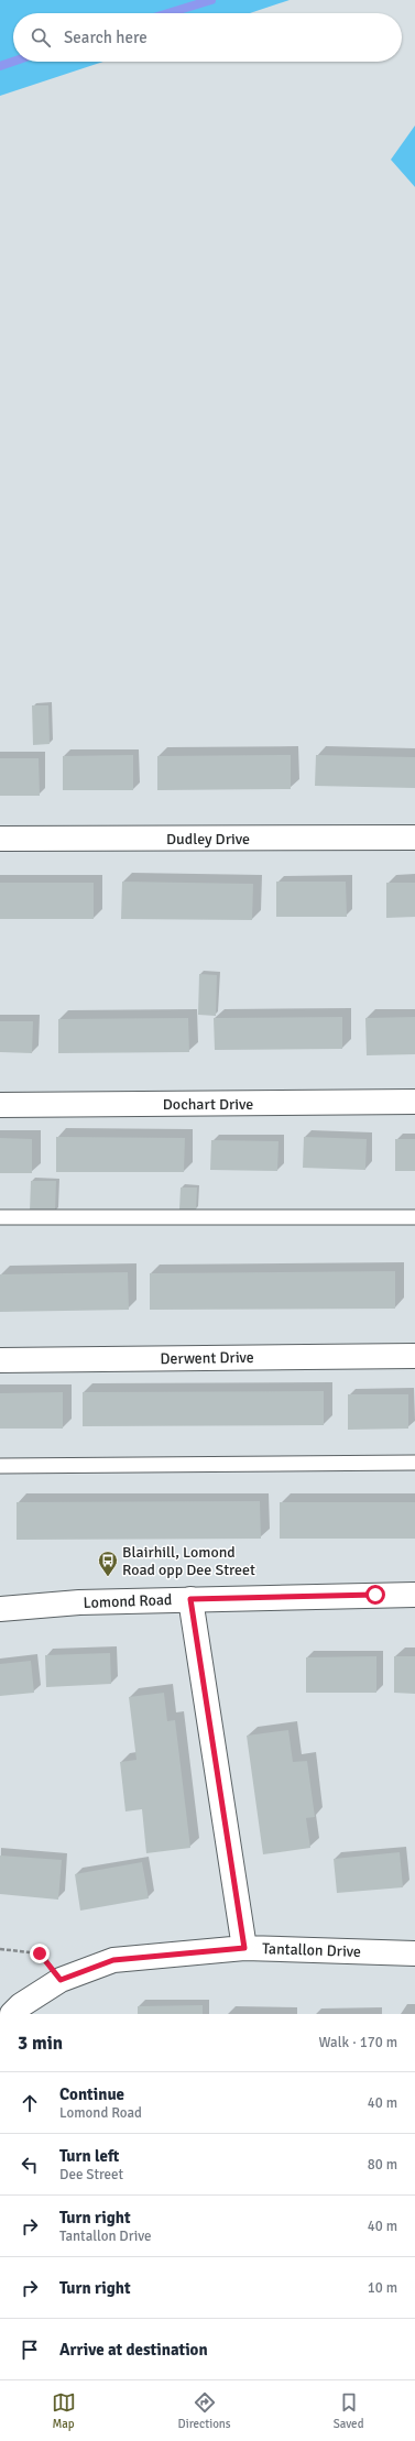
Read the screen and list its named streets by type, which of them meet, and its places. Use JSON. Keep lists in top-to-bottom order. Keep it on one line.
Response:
{"streets":{"street":["Dudley Drive","Dochart Drive","Derwent Drive","Lomond Road","Tantallon Drive"]},"places":{"bus stop":["Blairhill, Lomond Road opp Dee Street"]},"page":{"search":"Search here","heading":["3 min","Walk · 170 m"],"list":[["Continue","Lomond Road","40 m"],["Turn left","Dee Street","80 m"],["Turn right","Tantallon Drive","40 m"],["Turn right","10 m"],"Arrive at destination"],"nav":["Map","Directions","Saved"]}}
